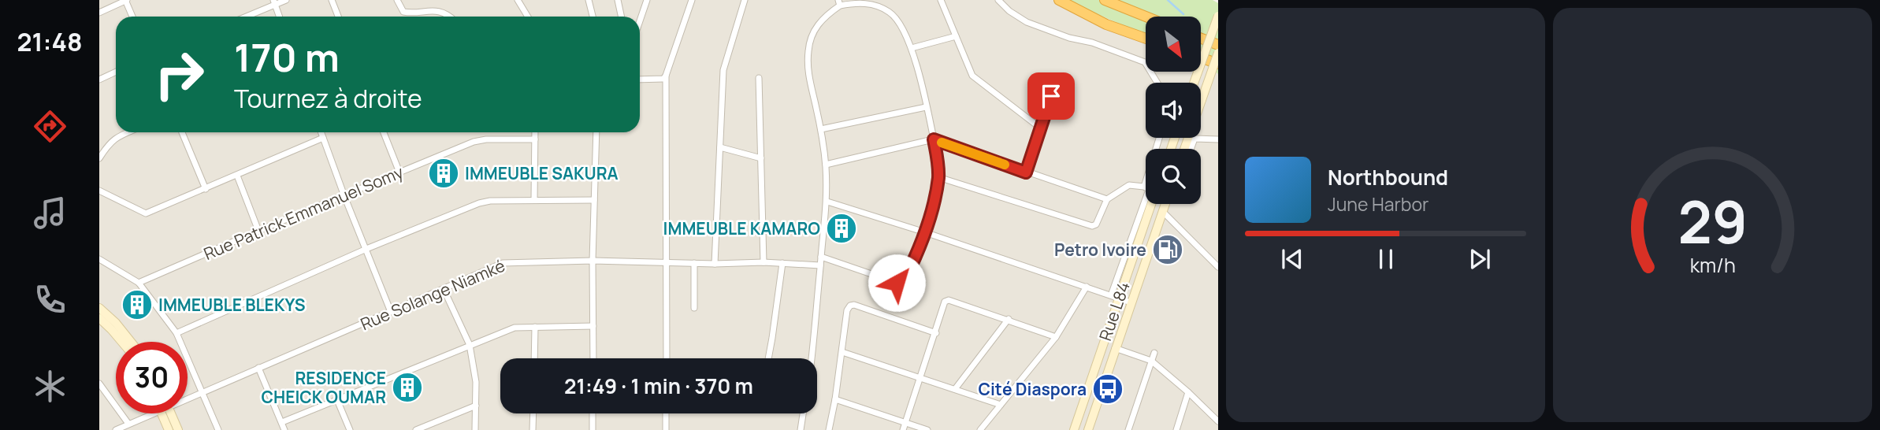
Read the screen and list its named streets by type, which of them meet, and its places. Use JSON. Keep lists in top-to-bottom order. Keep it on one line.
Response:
{"streets":{"main road":["Rue L84"],"street":["Rue Patrick Emmanuel Somy","Rue Solange Niamké"]},"places":{"building":["IMMEUBLE SAKURA","IMMEUBLE KAMARO","IMMEUBLE BLEKYS","RESIDENCE CHEICK OUMAR"],"fuel station":["Petro Ivoire"],"bus stop":["Cité Diaspora"]},"north":"bottom right","page":{"tabs":"21:48","turn":["170 m","Tournez à droite"],"song":["Northbound","June Harbor"],"limit":"30","trip":"21:49 · 1 min · 370 m","gauge":["29","km/h"]}}
